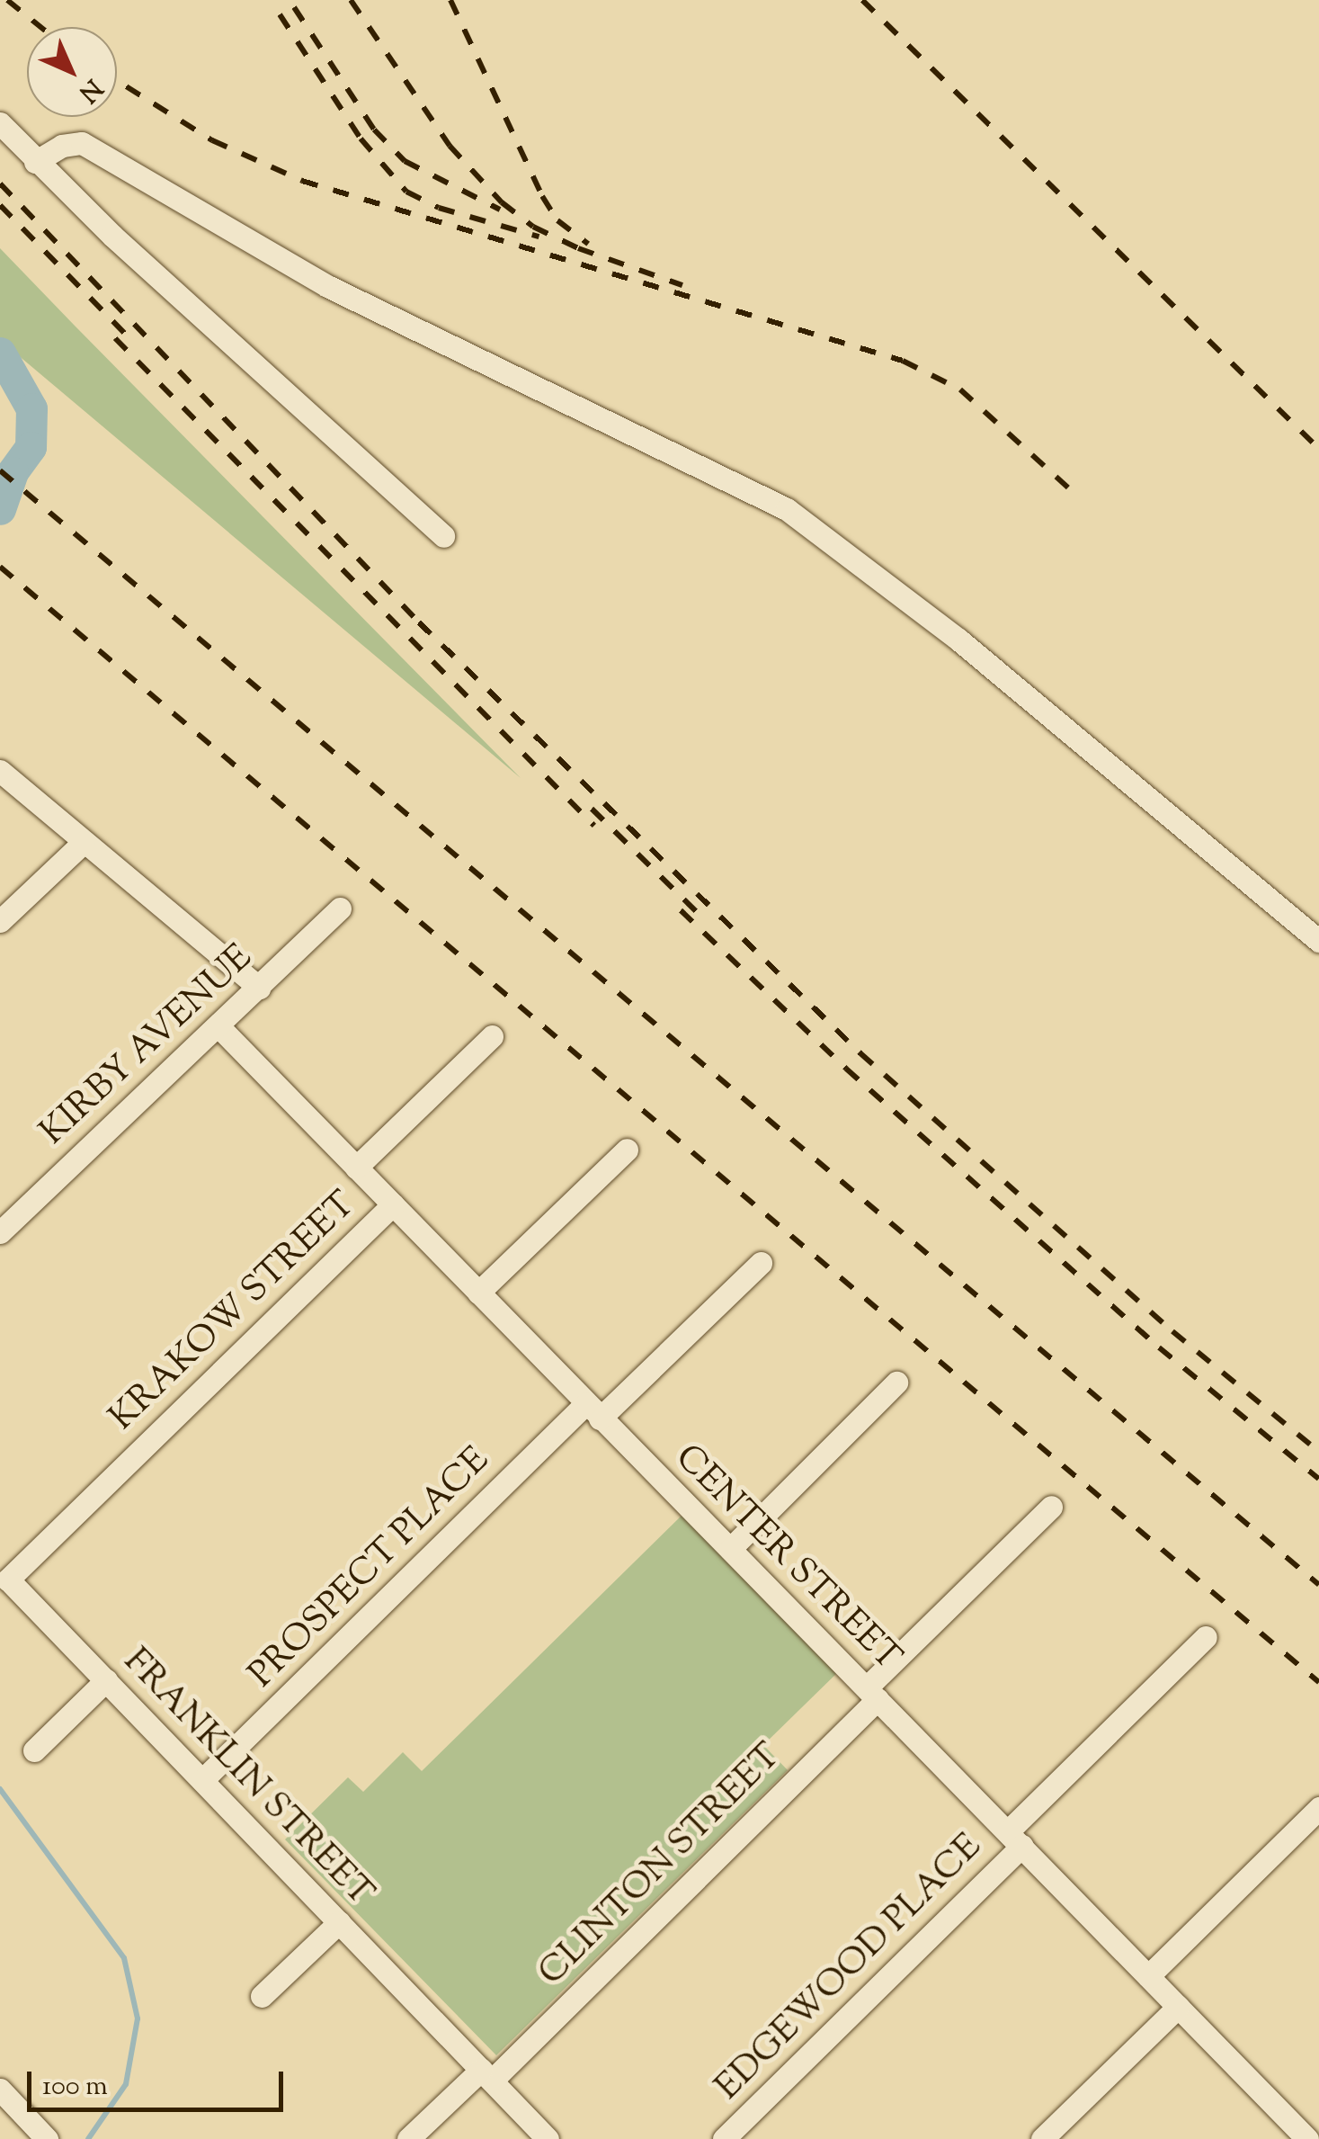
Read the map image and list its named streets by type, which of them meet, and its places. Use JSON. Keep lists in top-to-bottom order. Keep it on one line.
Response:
{"streets":{"street":["KIRBY AVENUE","KRAKOW STREET","CENTER STREET","PROSPECT PLACE","FRANKLIN STREET","CLINTON STREET","EDGEWOOD PLACE"]},"crossings":[["KIRBY AVENUE","CENTER STREET"],["KRAKOW STREET","CENTER STREET"],["KRAKOW STREET","FRANKLIN STREET"],["CENTER STREET","PROSPECT PLACE"],["CENTER STREET","CLINTON STREET"],["CENTER STREET","EDGEWOOD PLACE"],["PROSPECT PLACE","FRANKLIN STREET"],["FRANKLIN STREET","CLINTON STREET"]],"scale_bar":"100 m","north":"bottom right"}
